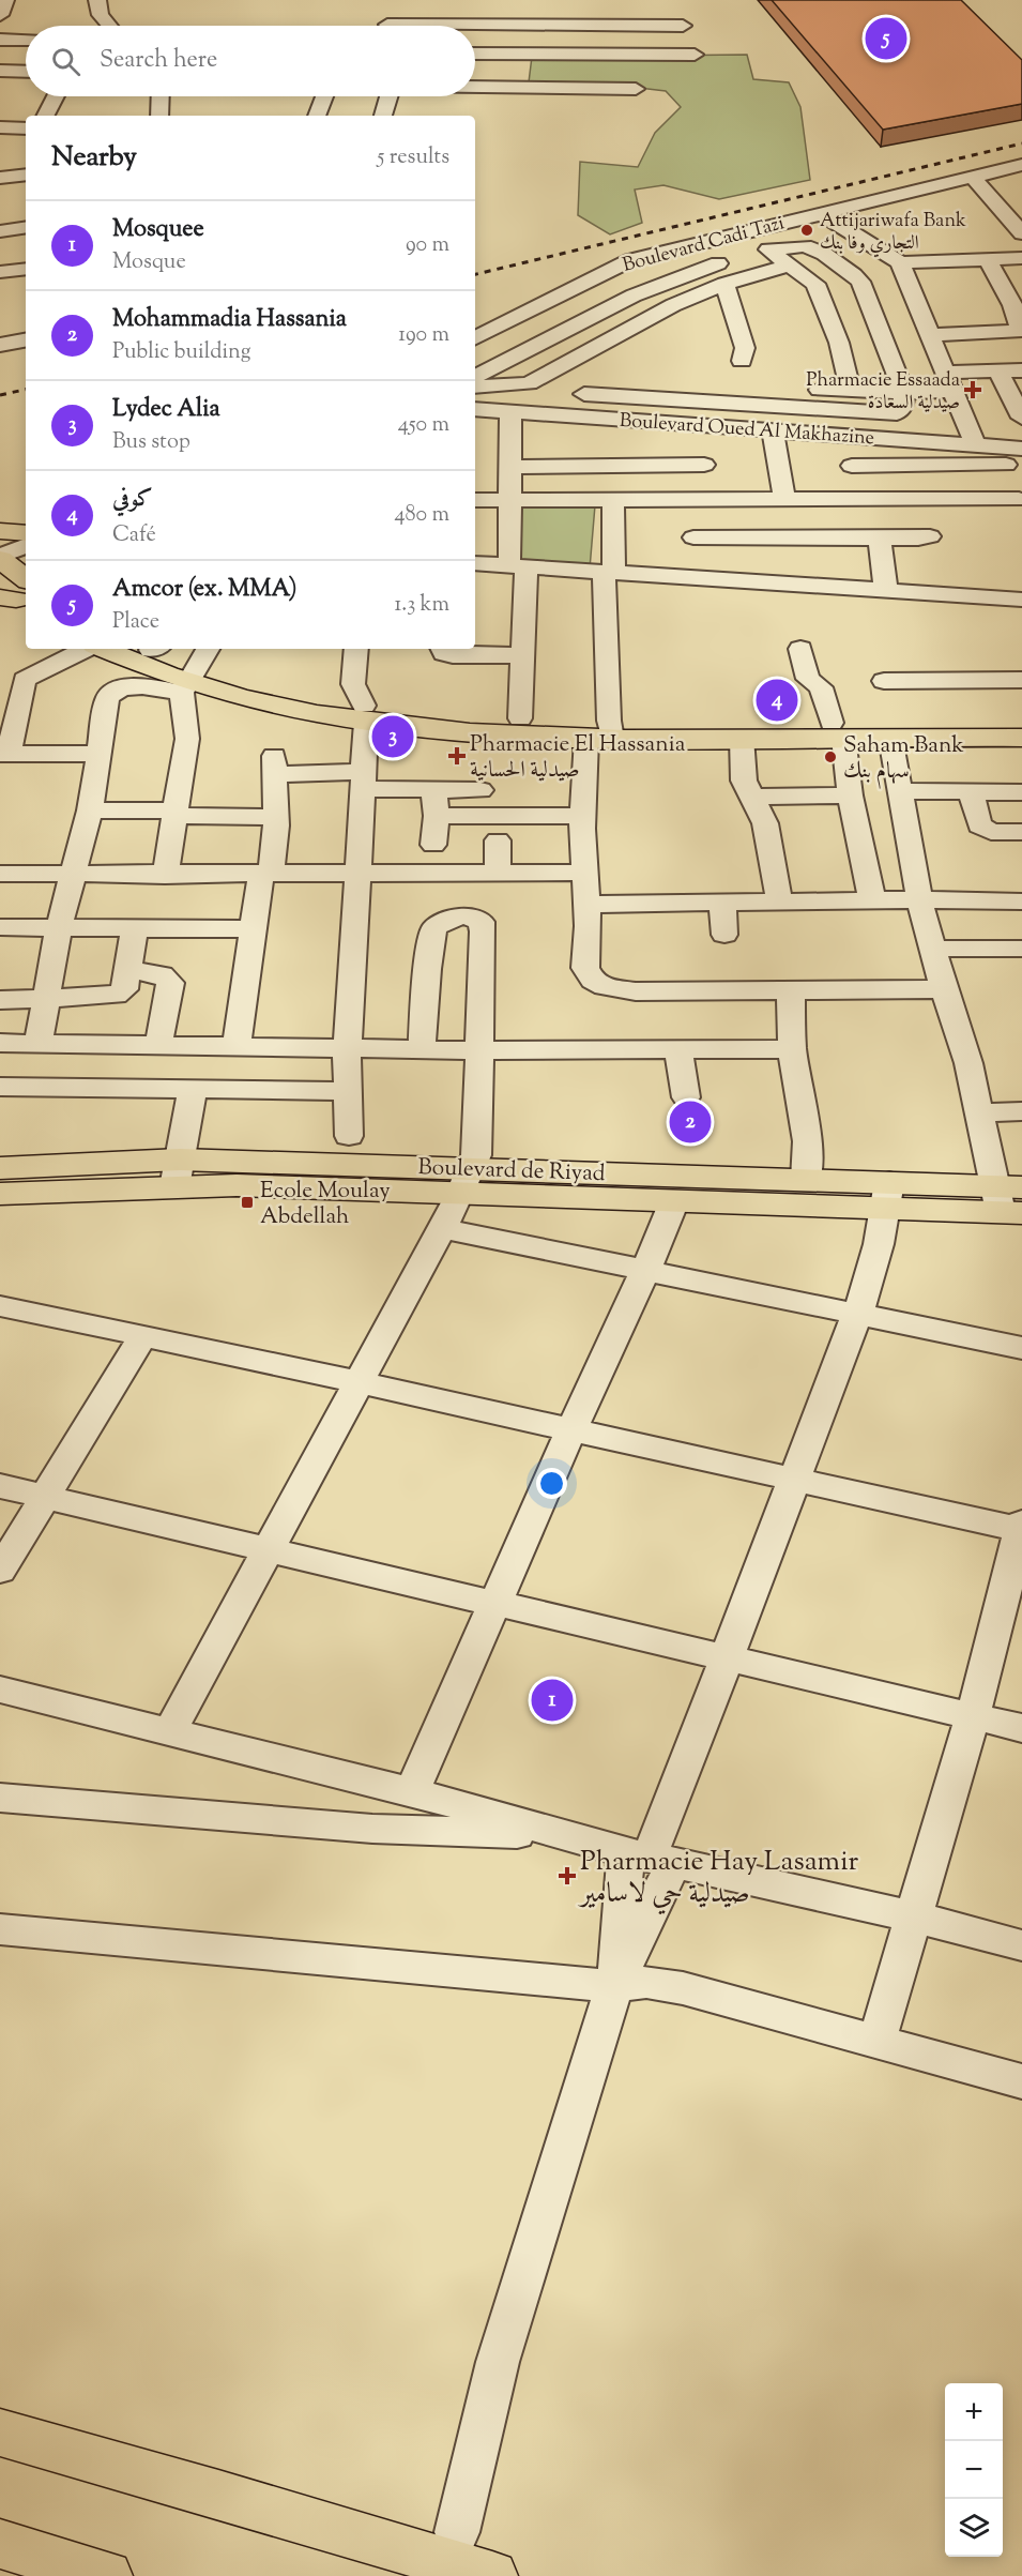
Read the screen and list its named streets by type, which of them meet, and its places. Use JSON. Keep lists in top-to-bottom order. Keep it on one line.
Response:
{"streets":{"main road":["Boulevard de Riyad"],"street":["Boulevard Cadi Tazi","Boulevard Oued Al Makhazine"]},"places":{"other":["Attijariwafa Bank التجاري وفا بنك","Saham Bank سهام بنك"],"health":["Pharmacie Essaada صيدلية السعادة","Pharmacie El Hassania صيدلية الحسانية","Pharmacie Hay Lasamir صيدلية حي لاسامير"],"transit":["Ecole Moulay Abdellah"]},"page":{"pins":["5","4","3","2","1"],"search":"Search here","heading":["Nearby","5 results"],"list":[{"mark":"1","name":"Mosquee","note":"Mosque","value":"90 m"},{"mark":"2","name":"Mohammadia Hassania","note":"Public building","value":"190 m"},{"mark":"3","name":"Lydec Alia","note":"Bus stop","value":"450 m"},{"mark":"4","name":"كوفي","note":"Café","value":"480 m"},{"mark":"5","name":"Amcor (ex. MMA)","note":"Place","value":"1.3 km"}],"map_buttons":["+","−"]}}
